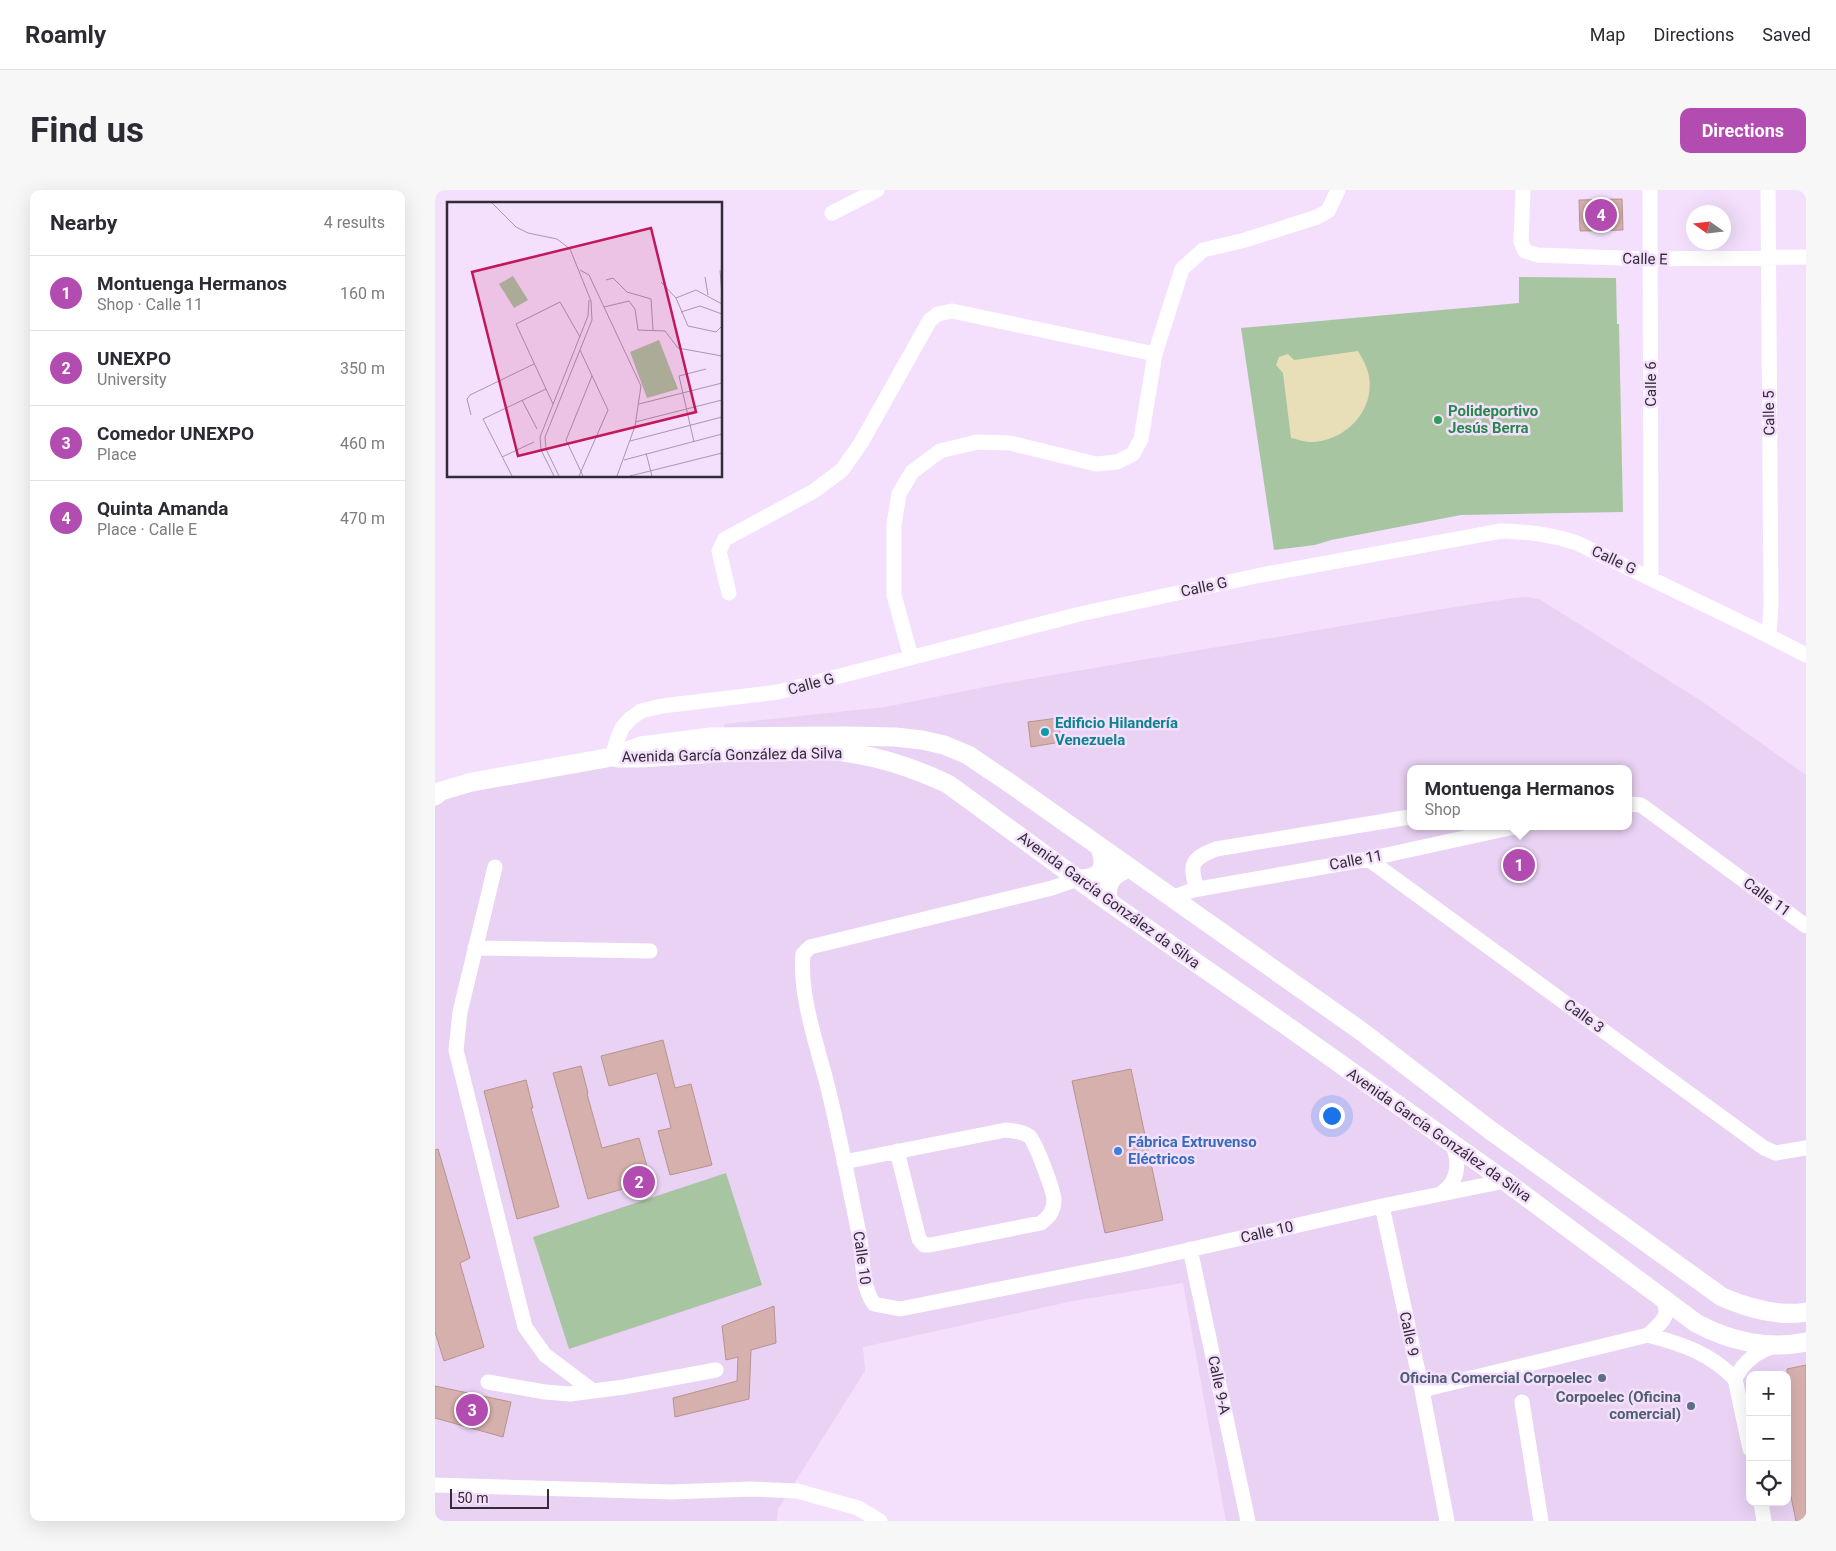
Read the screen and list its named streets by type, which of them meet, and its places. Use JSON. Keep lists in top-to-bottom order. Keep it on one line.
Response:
{"streets":{"main road":["Avenida García González da Silva"],"street":["Calle E","Calle 6","Calle 5","Calle G","Calle 11","Calle 3","Calle 10","Calle 9","Calle 9-A"]},"crossings":[["Calle E","Calle 6"],["Calle E","Calle 5"],["Calle 6","Calle G"],["Calle 5","Calle G"],["Calle G","Avenida García González da Silva"],["Avenida García González da Silva","Calle 11"],["Avenida García González da Silva","Calle 10"],["Calle 11","Calle 3"],["Calle 10","Calle 9"],["Calle 10","Calle 9-A"]],"places":["Polideportivo Jesús Berra","Edificio Hilandería Venezuela","Fábrica Extruvenso Eléctricos","Oficina Comercial Corpoelec","Corpoelec (Oficina comercial)"],"scale_bar":"50 m","north":"left","page":{"header":"Roamly","nav":["Map","Directions","Saved"],"buttons":"Directions","title":"Find us","heading":["Nearby","4 results"],"pins":["4","1","2","3"],"list":[{"mark":"1","name":"Montuenga Hermanos","note":"Shop · Calle 11","value":"160 m"},{"mark":"2","name":"UNEXPO","note":"University","value":"350 m"},{"mark":"3","name":"Comedor UNEXPO","note":"Place","value":"460 m"},{"mark":"4","name":"Quinta Amanda","note":"Place · Calle E","value":"470 m"}],"popup":["Montuenga Hermanos","Shop"],"map_buttons":["+","−"],"scale":"50 m"}}
